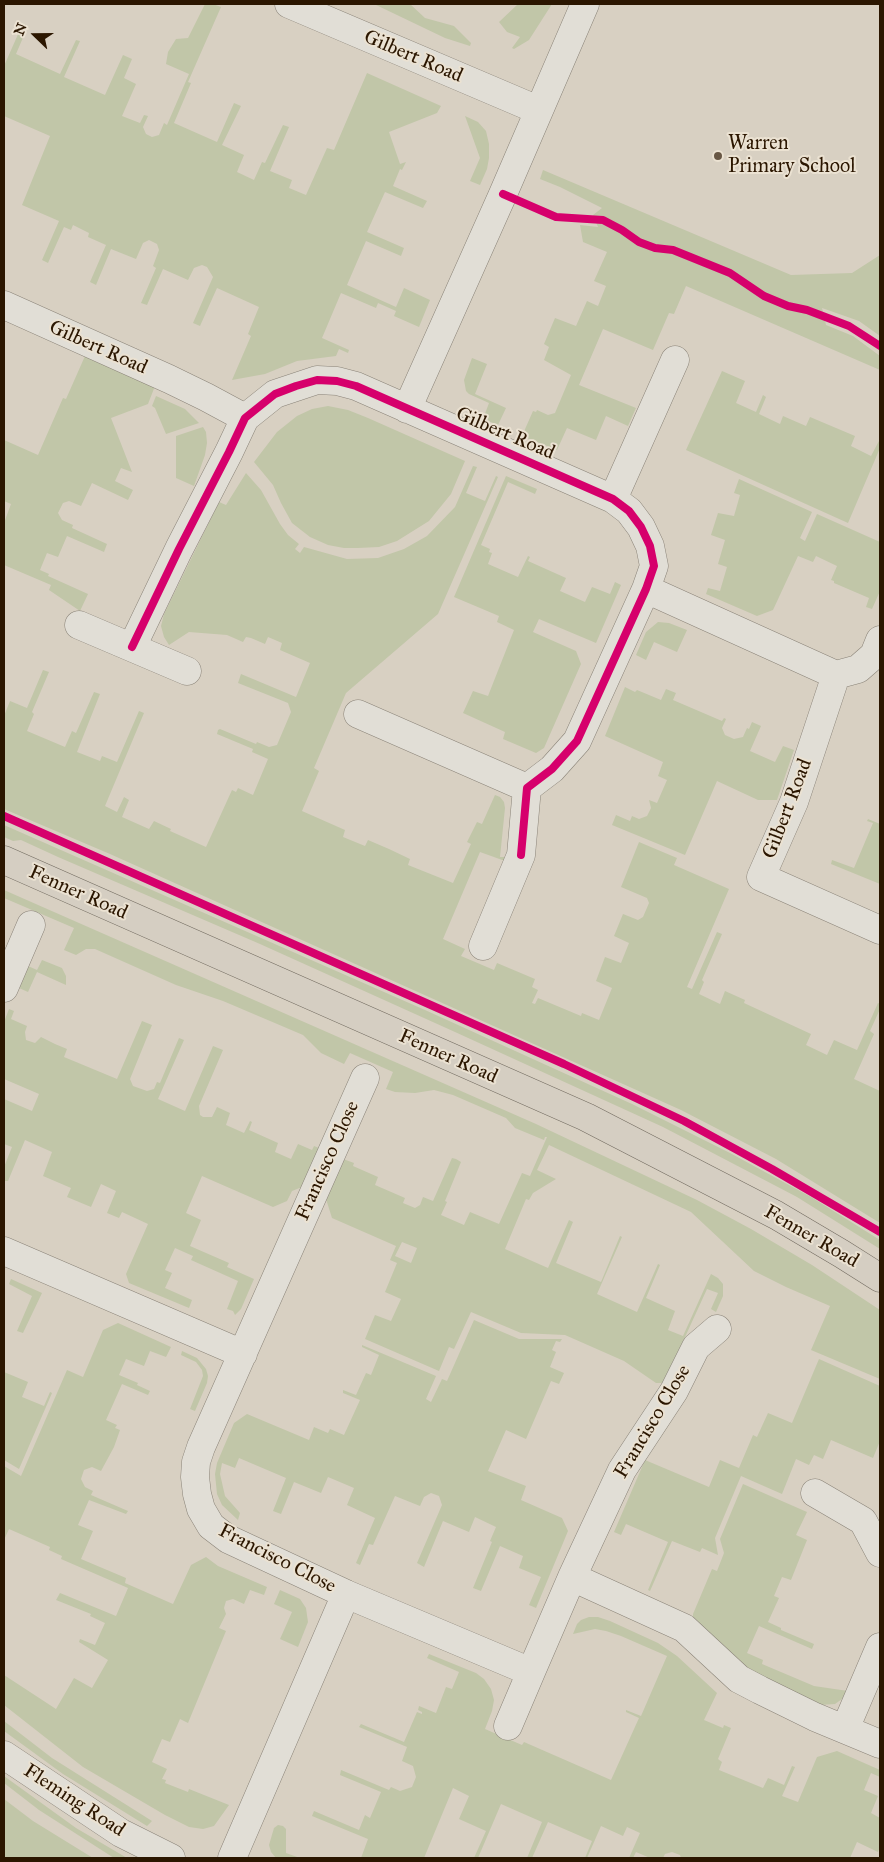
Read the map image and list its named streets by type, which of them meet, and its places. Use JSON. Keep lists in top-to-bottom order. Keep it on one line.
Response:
{"streets":{"main road":["Fenner Road"],"street":["Gilbert Road","Francisco Close","Fleming Road"]},"places":["Warren Primary School"],"north":"left"}
